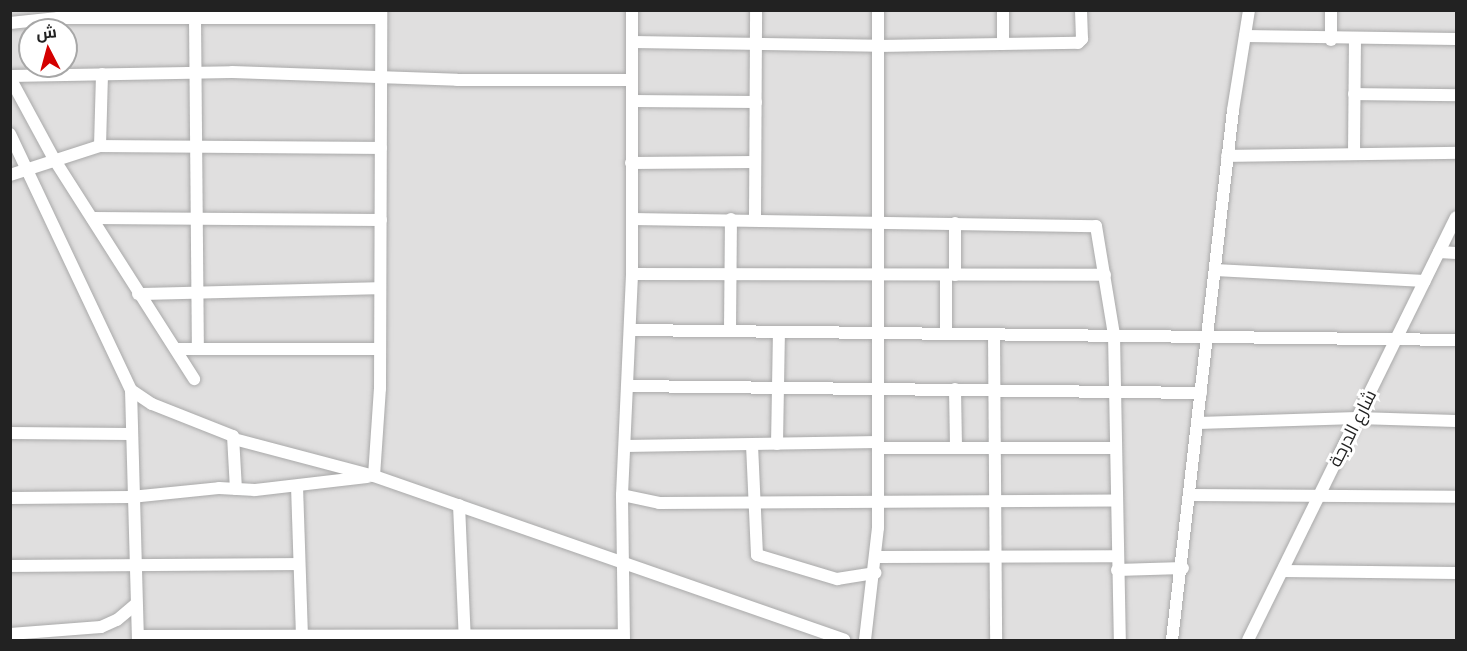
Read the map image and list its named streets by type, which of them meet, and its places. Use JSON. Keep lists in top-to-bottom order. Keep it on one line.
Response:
{"streets":{"street":["شارع الدرجة"]},"north":"top"}
